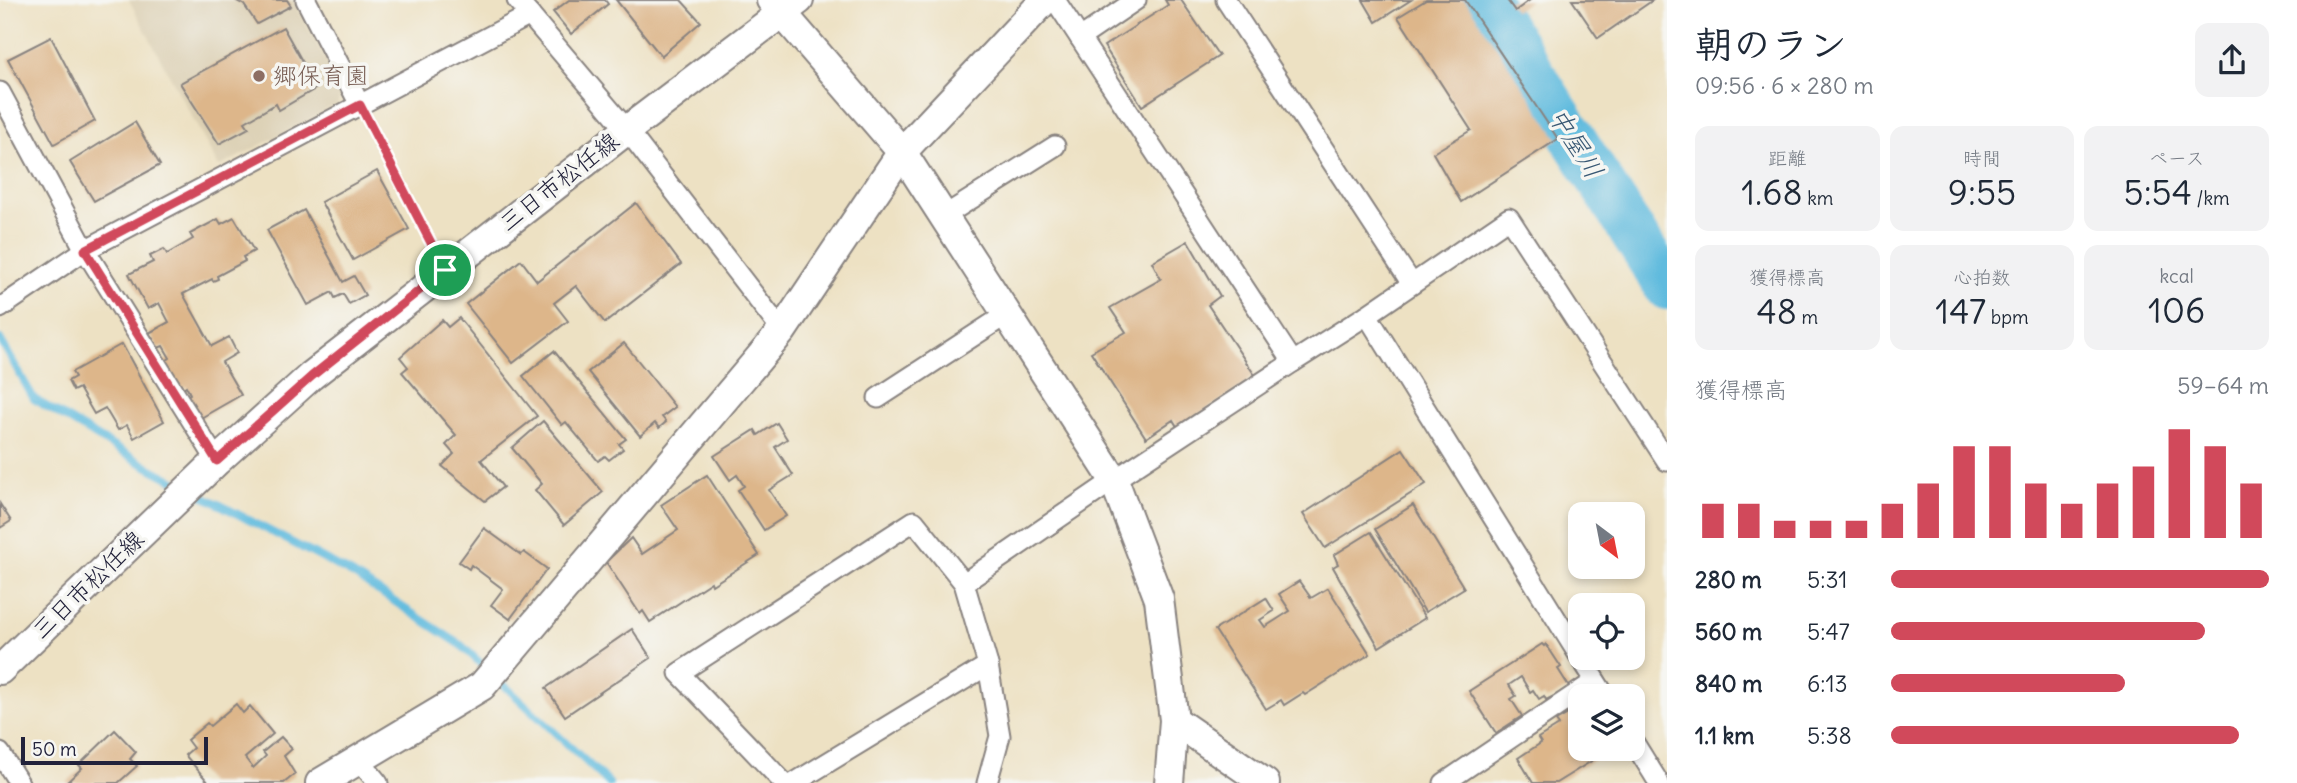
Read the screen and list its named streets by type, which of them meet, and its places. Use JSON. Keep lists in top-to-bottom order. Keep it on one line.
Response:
{"streets":{"street":["三日市松任線"]},"water":["中屋川"],"places":["郷保育園"],"scale_bar":"50 m","north":"bottom right","page":{"heading":["朝のラン","09:56 · 6 × 280 m"],"stats":[["距離","1.68 km"],["時間","9:55"],["ペース","5:54 /km"],["獲得標高","48 m"],["心拍数","147 bpm"],["kcal","106"]],"chart":["獲得標高","59–64 m"],"list":[{"name":"280 m","note":"5:31"},{"name":"560 m","note":"5:47"},{"name":"840 m","note":"6:13"},{"name":"1.1 km","note":"5:38"}],"scale":"50 m"}}
